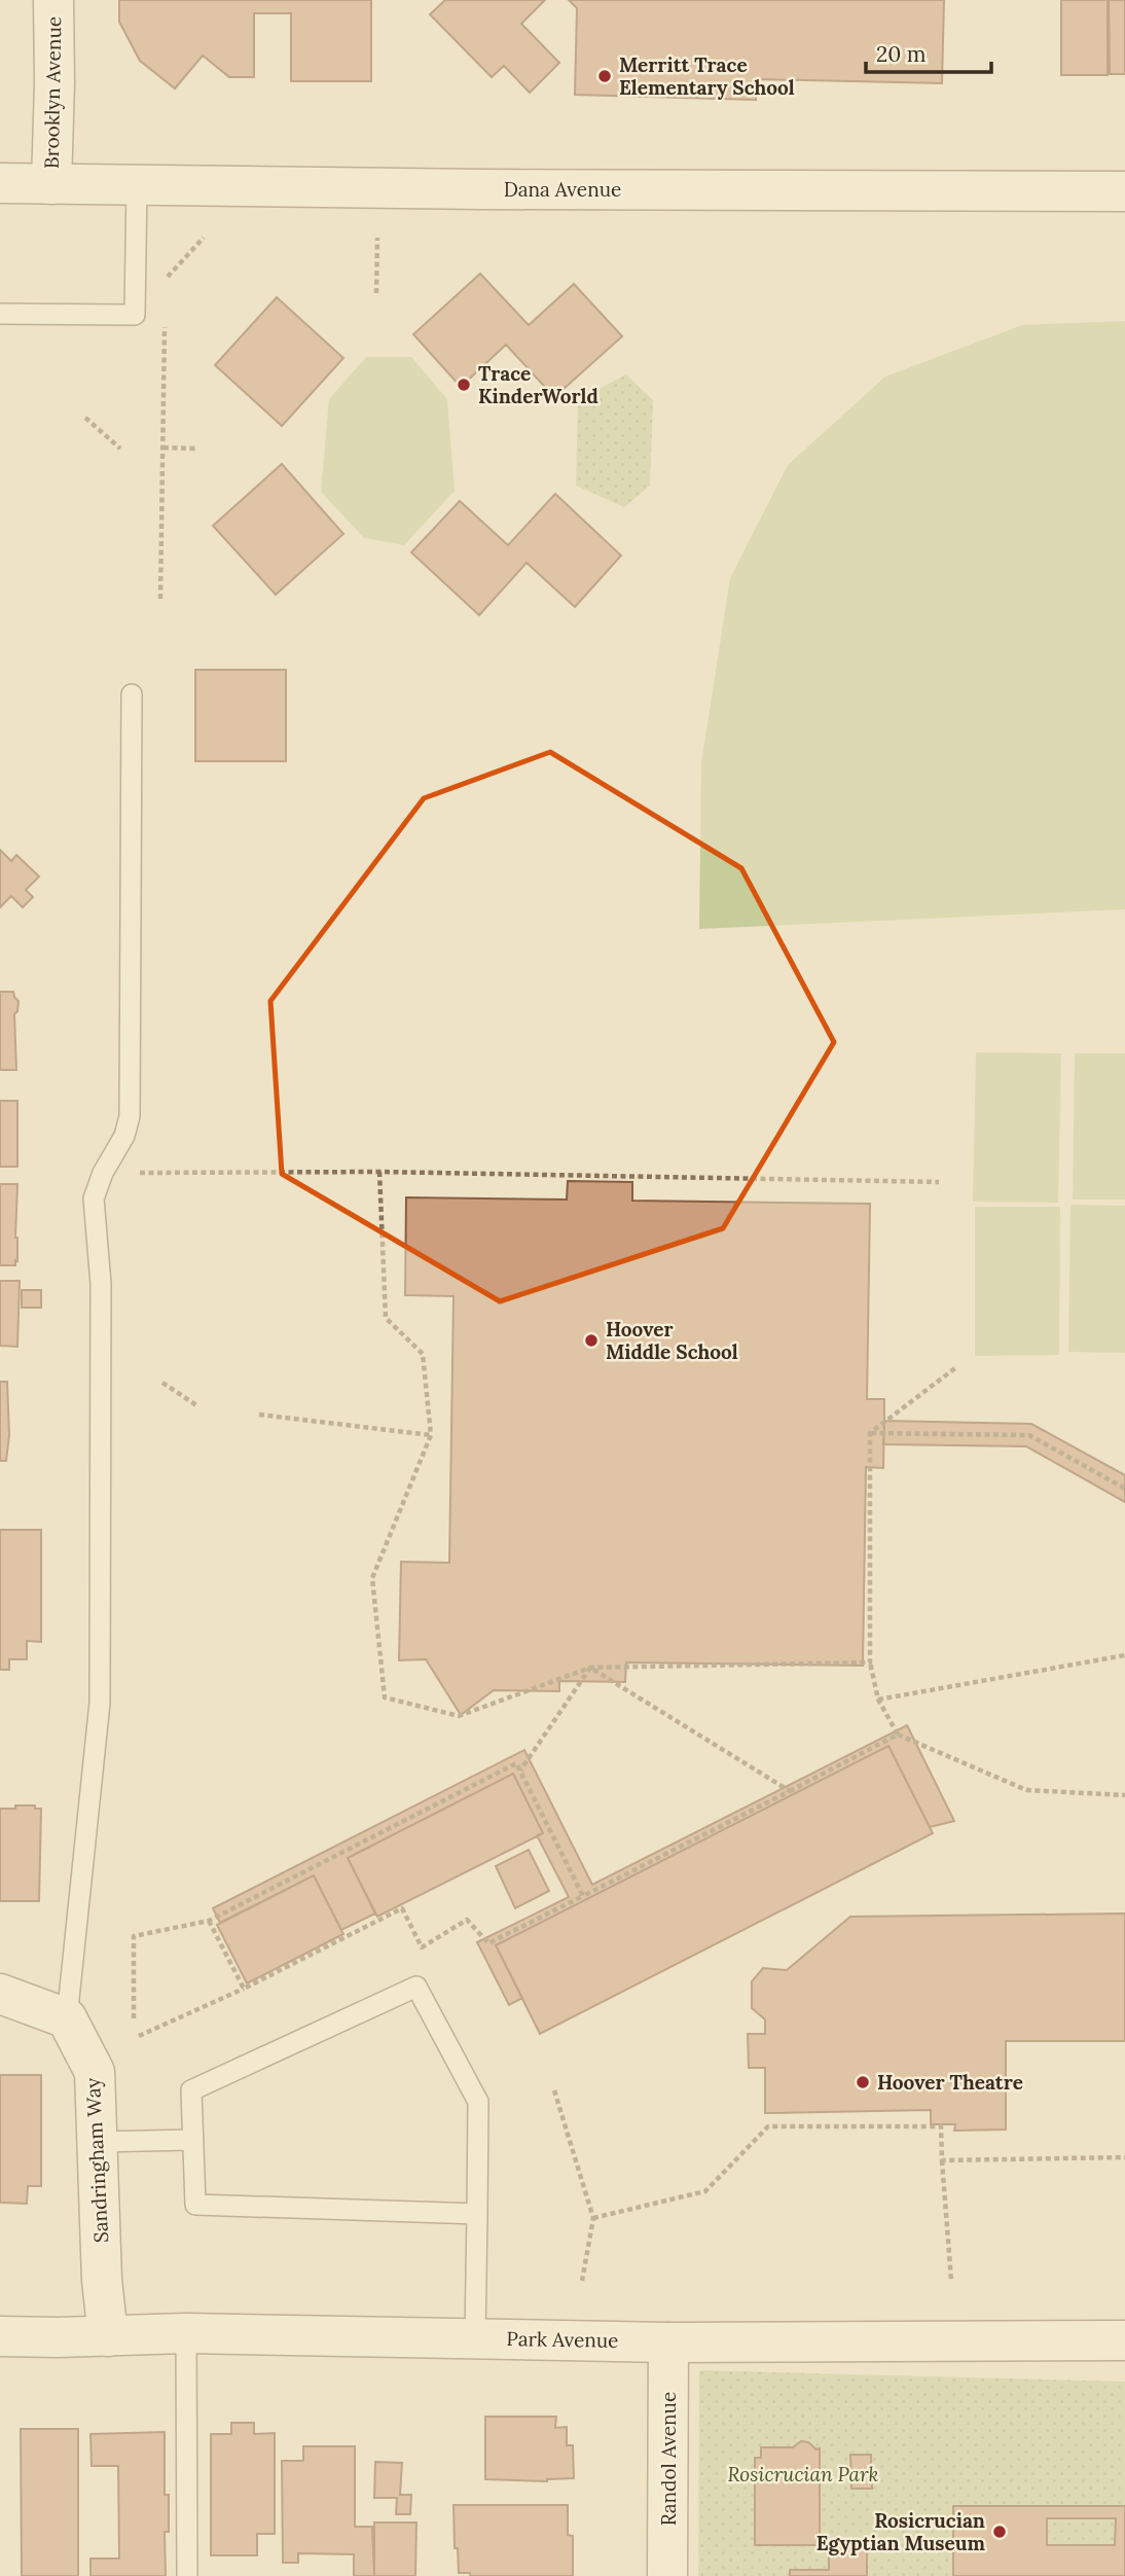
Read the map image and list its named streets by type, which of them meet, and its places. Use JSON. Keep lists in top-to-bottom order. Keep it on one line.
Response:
{"streets":{"street":["Brooklyn Avenue","Dana Avenue","Sandringham Way","Park Avenue","Randol Avenue"]},"crossings":[["Brooklyn Avenue","Dana Avenue"],["Sandringham Way","Park Avenue"],["Park Avenue","Randol Avenue"]],"parks":["Rosicrucian Park"],"places":["Merritt Trace Elementary School","Trace KinderWorld","Hoover Middle School","Hoover Theatre","Rosicrucian Egyptian Museum"],"scale_bar":"20 m"}
